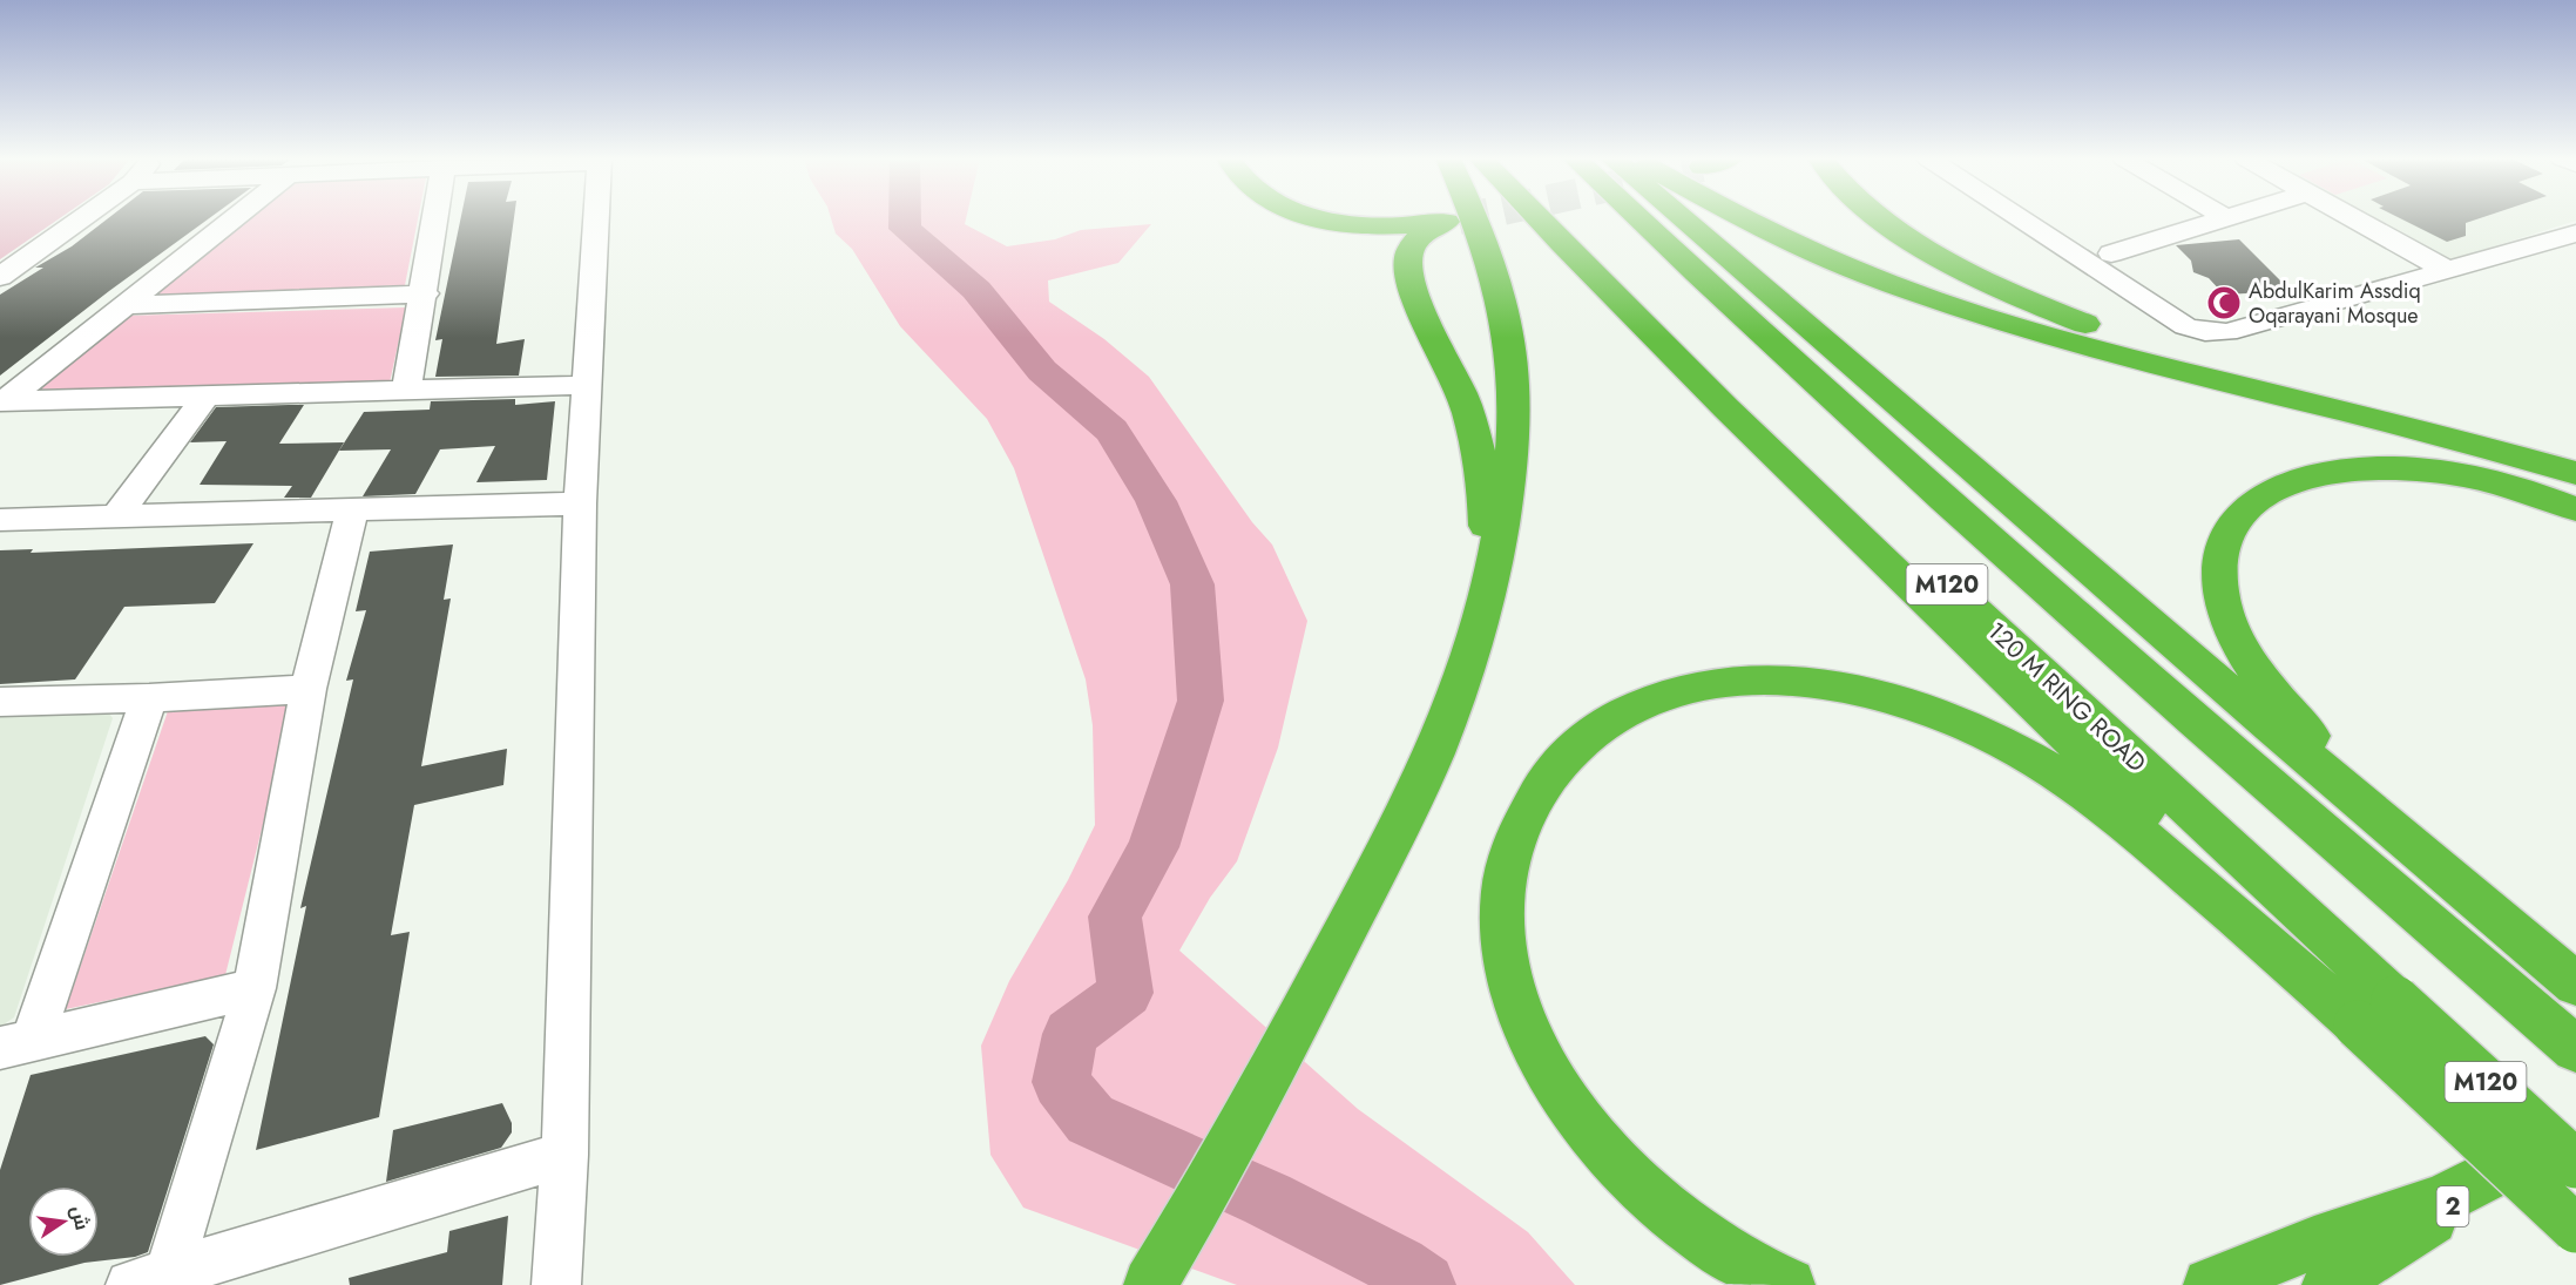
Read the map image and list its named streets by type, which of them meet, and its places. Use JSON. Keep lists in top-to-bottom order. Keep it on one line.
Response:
{"streets":{"highway":["M120","120 M RING ROAD","2"]},"crossings":[["120 M RING ROAD","2"]],"places":{"mosque":["AbdulKarim Assdiq Oqarayani Mosque"]},"north":"right"}
